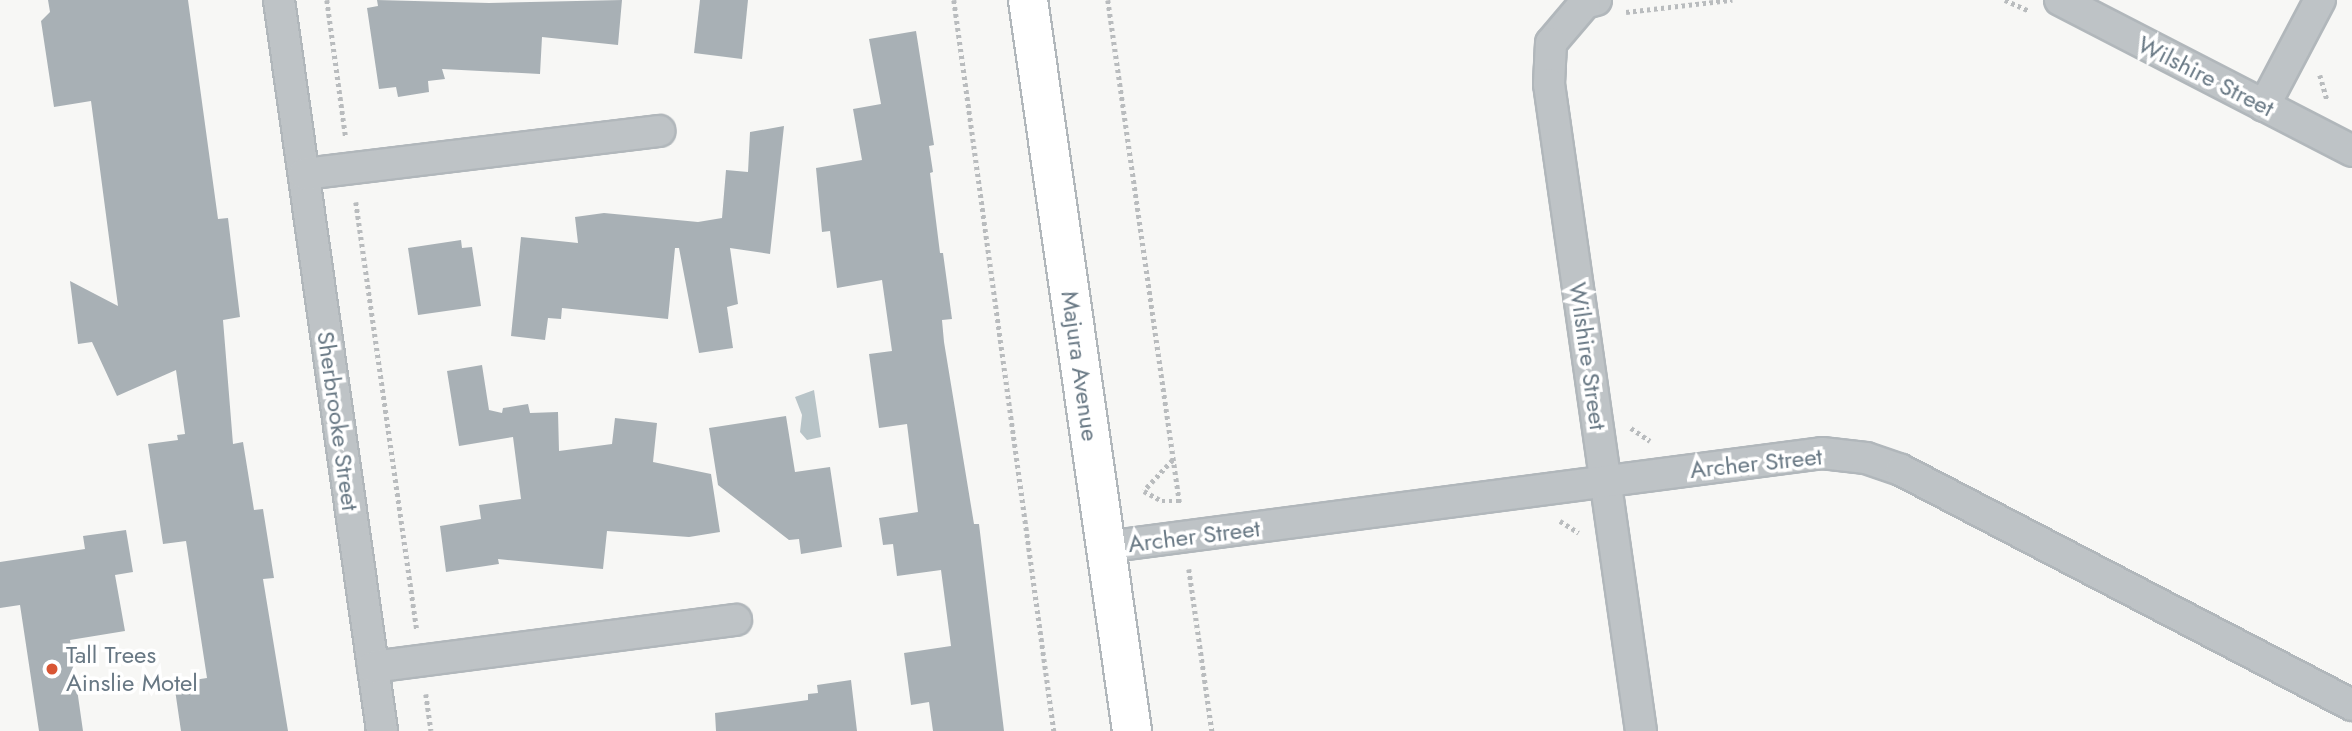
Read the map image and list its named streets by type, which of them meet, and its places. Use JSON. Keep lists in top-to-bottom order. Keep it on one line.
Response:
{"streets":{"main road":["Majura Avenue"],"street":["Wilshire Street","Sherbrooke Street","Archer Street"]},"crossings":[["Wilshire Street","Archer Street"],["Majura Avenue","Archer Street"]],"places":["Tall Trees Ainslie Motel"]}
